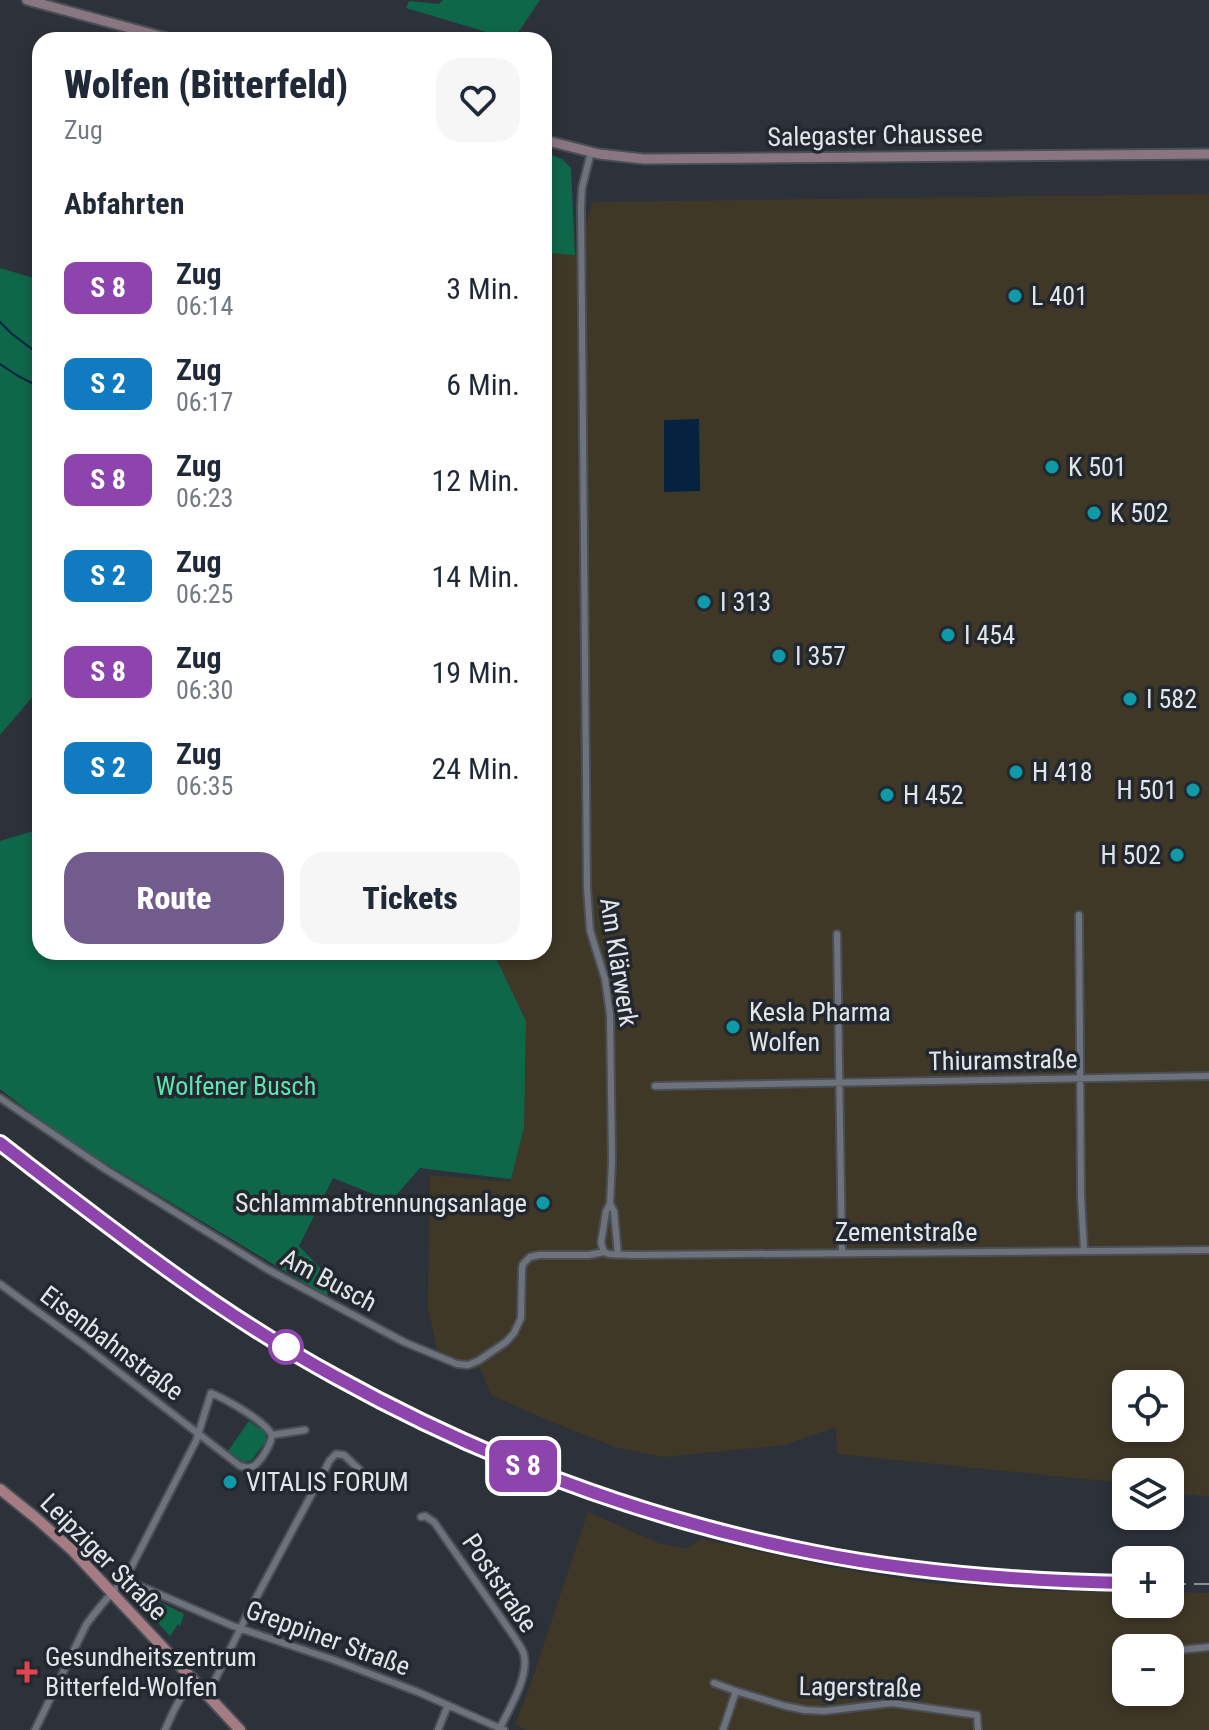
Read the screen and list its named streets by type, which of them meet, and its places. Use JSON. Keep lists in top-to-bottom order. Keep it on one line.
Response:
{"streets":{"main road":["Salegaster Chaussee","Leipziger Straße"],"street":["Am Klärwerk","Thiuramstraße","Zementstraße","Am Busch","Eisenbahnstraße","Poststraße","Greppiner Straße","Lagerstraße"]},"crossings":[["Salegaster Chaussee","Am Klärwerk"],["Am Klärwerk","Zementstraße"],["Am Klärwerk","Am Busch"],["Zementstraße","Am Busch"],["Poststraße","Greppiner Straße"]],"parks":["Wolfener Busch"],"places":{"other":["L 401","K 501","K 502","I 313","I 454","I 357","I 582","H 418","H 501","H 452","H 502","Kesla Pharma Wolfen","Schlammabtrennungsanlage","VITALIS FORUM"],"health":["Gesundheitszentrum Bitterfeld-Wolfen"]},"page":{"on_map":"S 8","heading":[["Wolfen (Bitterfeld)","Zug"],"Abfahrten"],"list":[{"mark":"S 8","name":"Zug","note":"06:14","value":"3 Min."},{"mark":"S 2","name":"Zug","note":"06:17","value":"6 Min."},{"mark":"S 8","name":"Zug","note":"06:23","value":"12 Min."},{"mark":"S 2","name":"Zug","note":"06:25","value":"14 Min."},{"mark":"S 8","name":"Zug","note":"06:30","value":"19 Min."},{"mark":"S 2","name":"Zug","note":"06:35","value":"24 Min."}],"buttons":["Route","Tickets"],"map_buttons":["+","−"]}}
